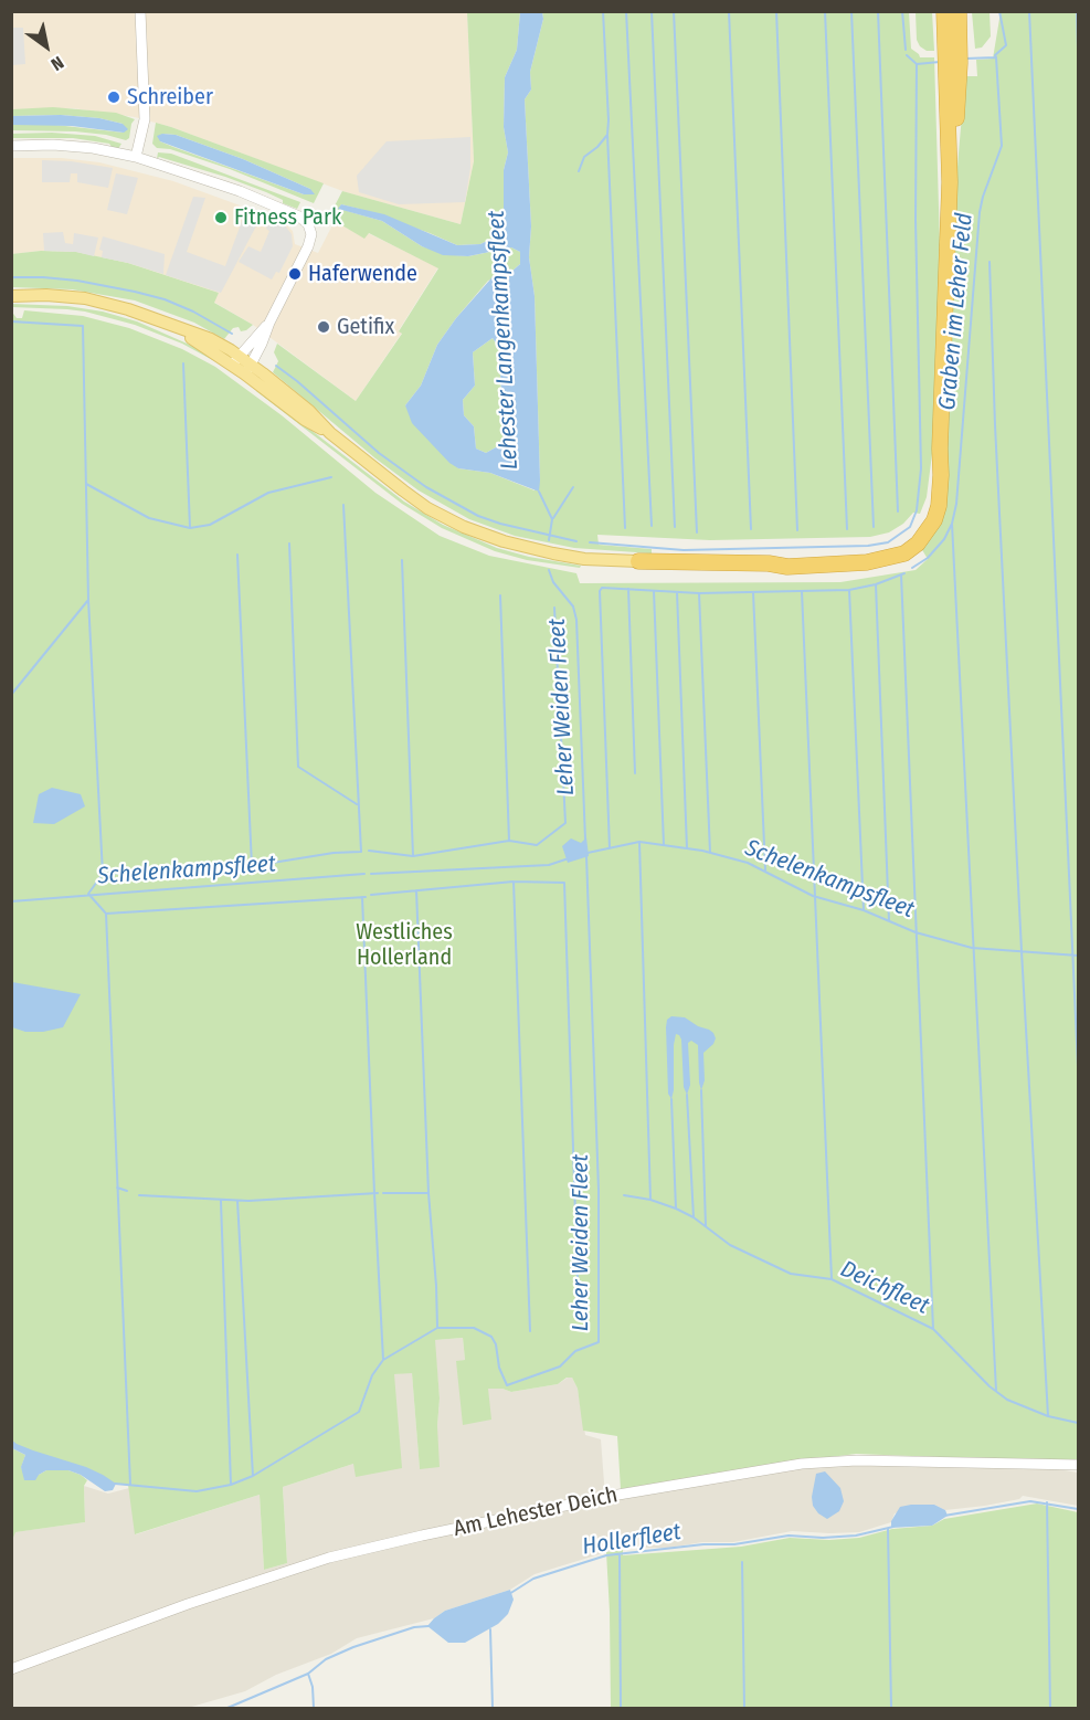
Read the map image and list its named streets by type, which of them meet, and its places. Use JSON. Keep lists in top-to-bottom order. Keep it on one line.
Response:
{"streets":{"street":["Am Lehester Deich"]},"water":["Graben im Leher Feld","Lehester Langenkampsfleet","Leher Weiden Fleet","Schelenkampsfleet","Deichfleet","Hollerfleet"],"parks":["Westliches Hollerland"],"places":["Schreiber","Fitness Park","Haferwende","Getifix"],"north":"bottom right"}
